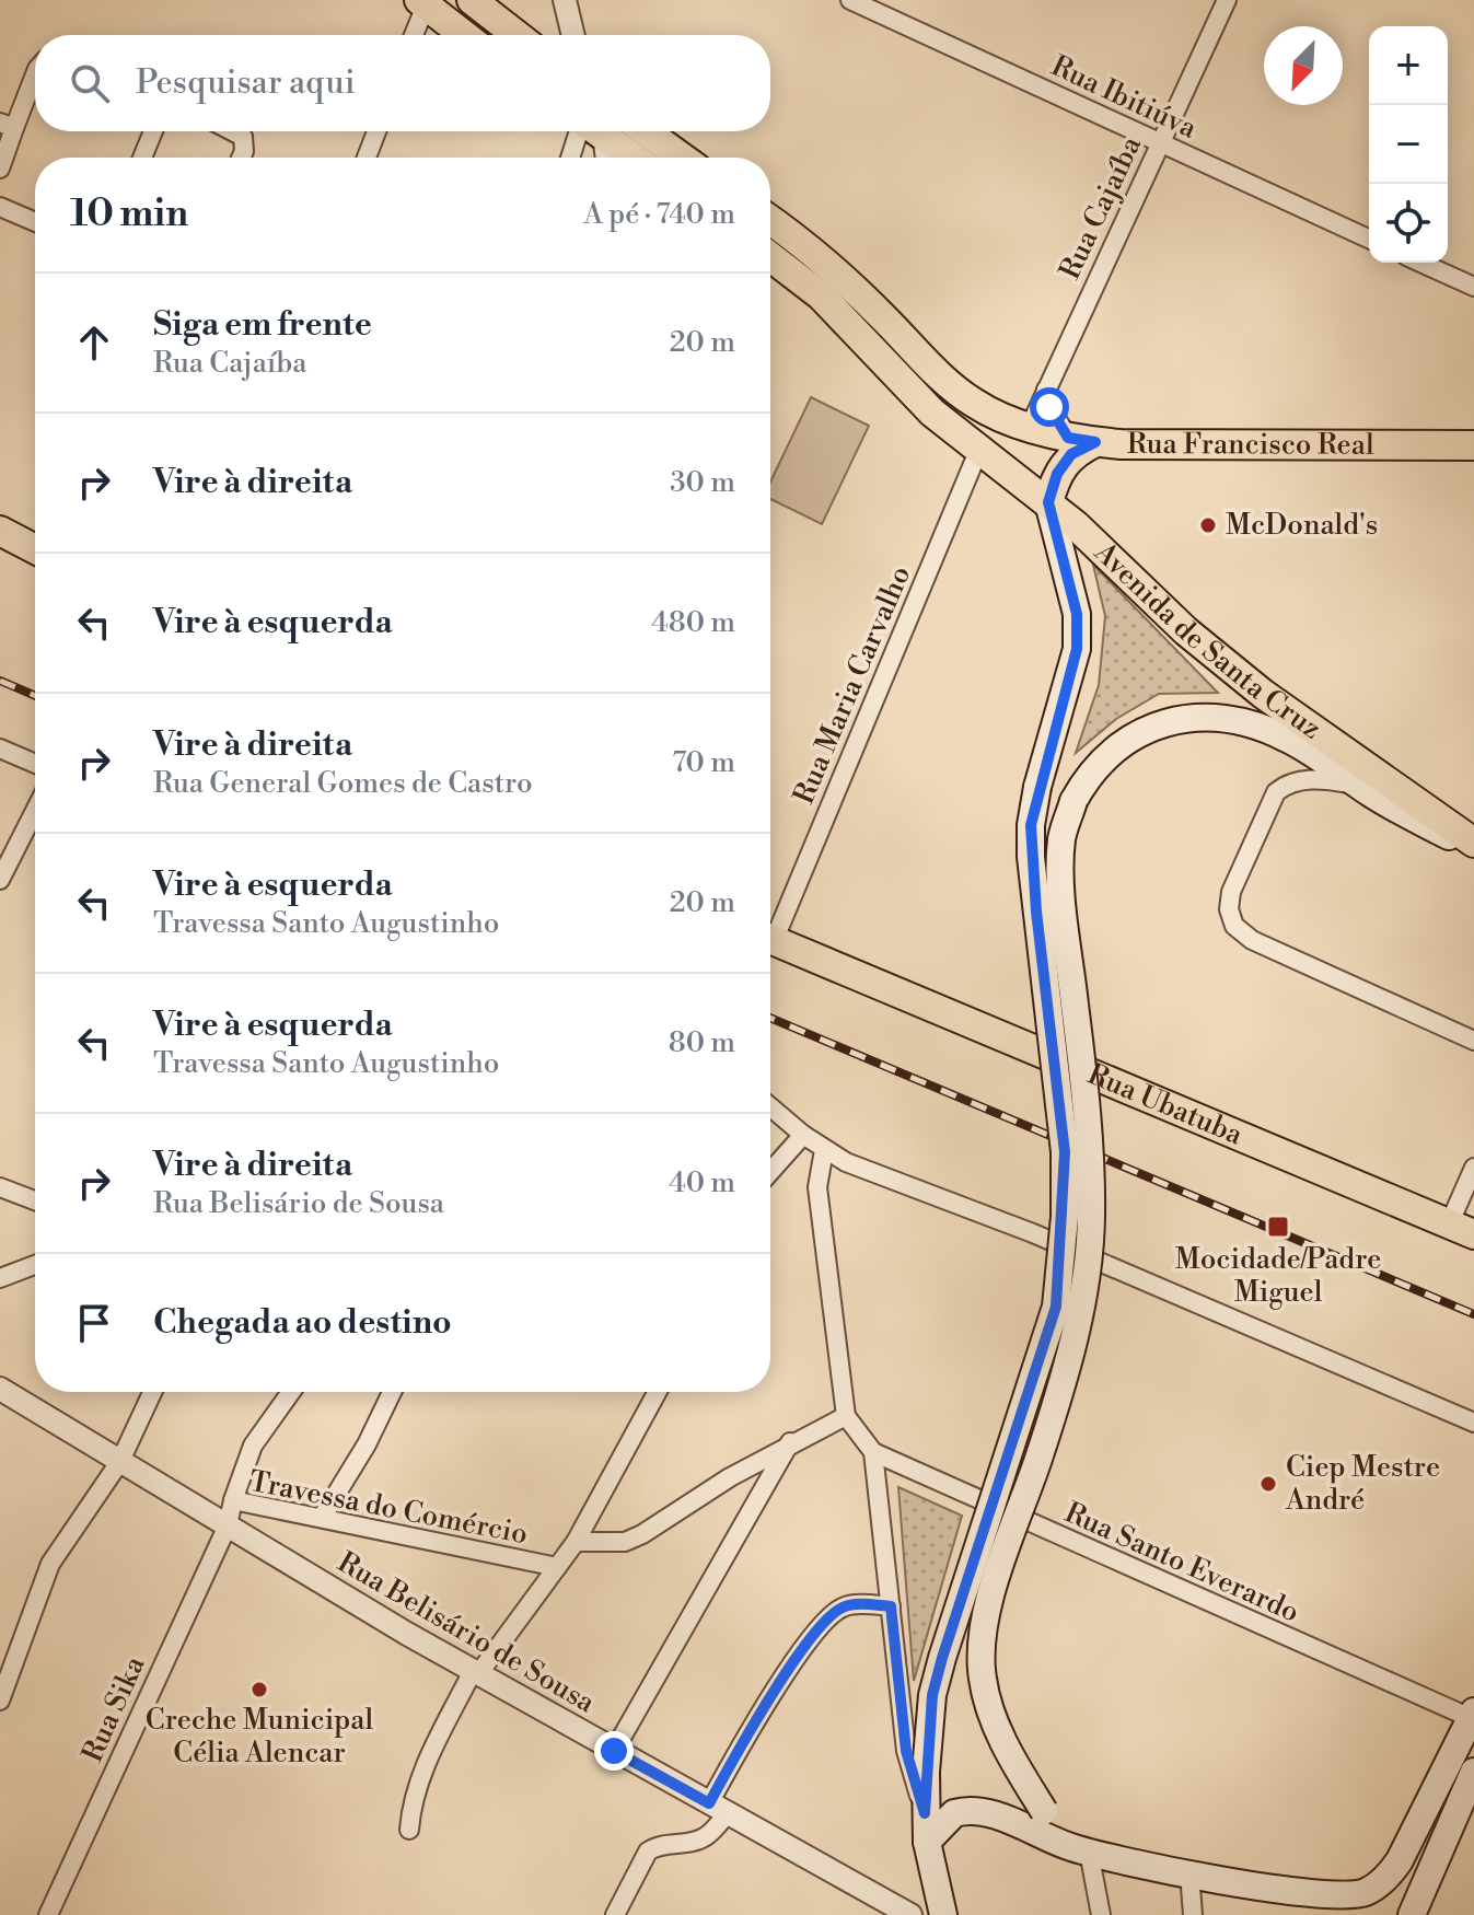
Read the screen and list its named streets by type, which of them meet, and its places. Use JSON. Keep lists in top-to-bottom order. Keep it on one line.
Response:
{"streets":{"main road":["Rua Francisco Real","Avenida de Santa Cruz","Rua Ubatuba"],"street":["Rua Ibitiúva","Rua Cajaíba","Rua Maria Carvalho","Travessa do Comércio","Rua Santo Everardo","Rua Belisário de Sousa","Rua Sika"]},"crossings":[["Rua Ibitiúva","Rua Cajaíba"],["Rua Cajaíba","Rua Francisco Real"],["Avenida de Santa Cruz","Rua Maria Carvalho"],["Travessa do Comércio","Rua Belisário de Sousa"],["Travessa do Comércio","Rua Sika"],["Rua Belisário de Sousa","Rua Sika"]],"places":{"other":["McDonald's","Ciep Mestre André","Creche Municipal Célia Alencar"],"transit":["Mocidade/Padre Miguel"]},"north":"bottom left","page":{"map_buttons":["+","−"],"search":"Pesquisar aqui","heading":["10 min","A pé · 740 m"],"list":[["Siga em frente","Rua Cajaíba","20 m"],["Vire à direita","30 m"],["Vire à esquerda","480 m"],["Vire à direita","Rua General Gomes de Castro","70 m"],["Vire à esquerda","Travessa Santo Augustinho","20 m"],["Vire à esquerda","Travessa Santo Augustinho","80 m"],["Vire à direita","Rua Belisário de Sousa","40 m"],"Chegada ao destino"]}}
